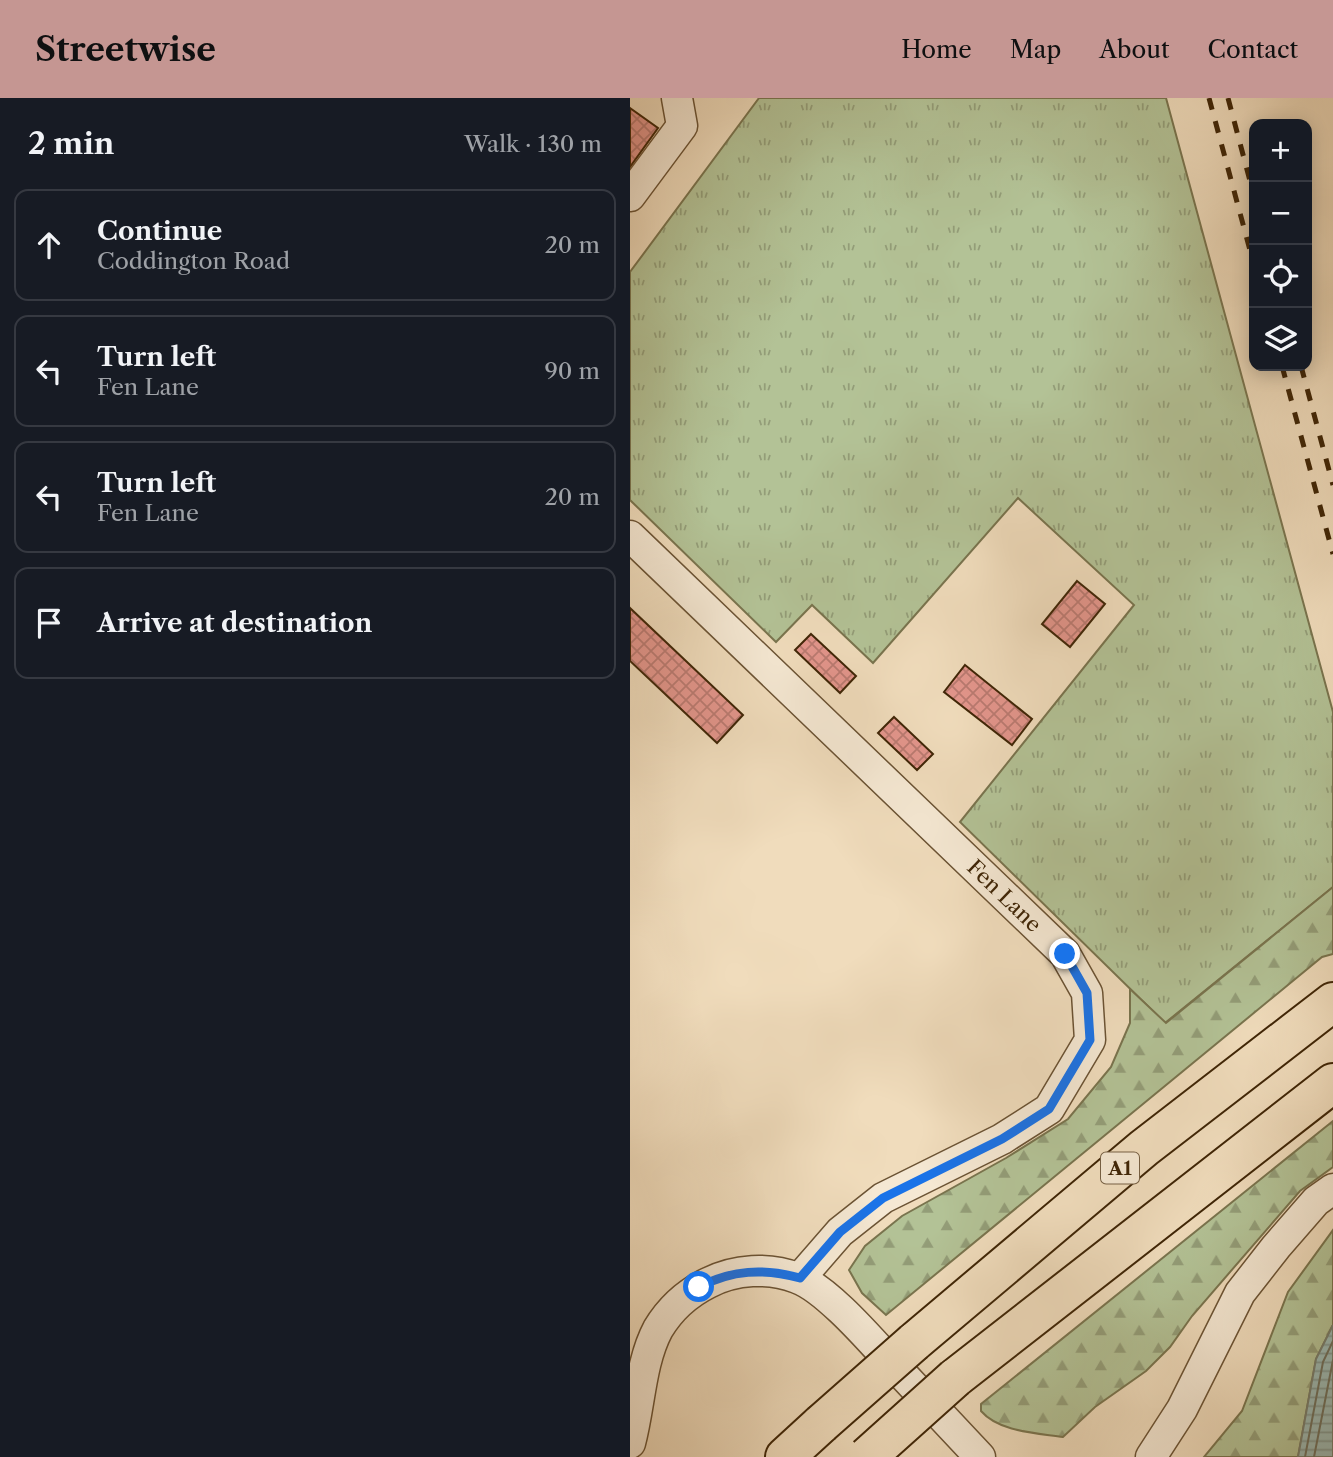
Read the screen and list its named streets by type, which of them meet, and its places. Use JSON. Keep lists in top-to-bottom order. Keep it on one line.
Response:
{"streets":{"highway":["A1"],"street":["Fen Lane"]},"page":{"header":"Streetwise","nav":["Home","Map","About","Contact"],"heading":["2 min","Walk · 130 m"],"map_buttons":["+","−"],"list":[["Continue","Coddington Road","20 m"],["Turn left","Fen Lane","90 m"],["Turn left","Fen Lane","20 m"],"Arrive at destination"]}}
